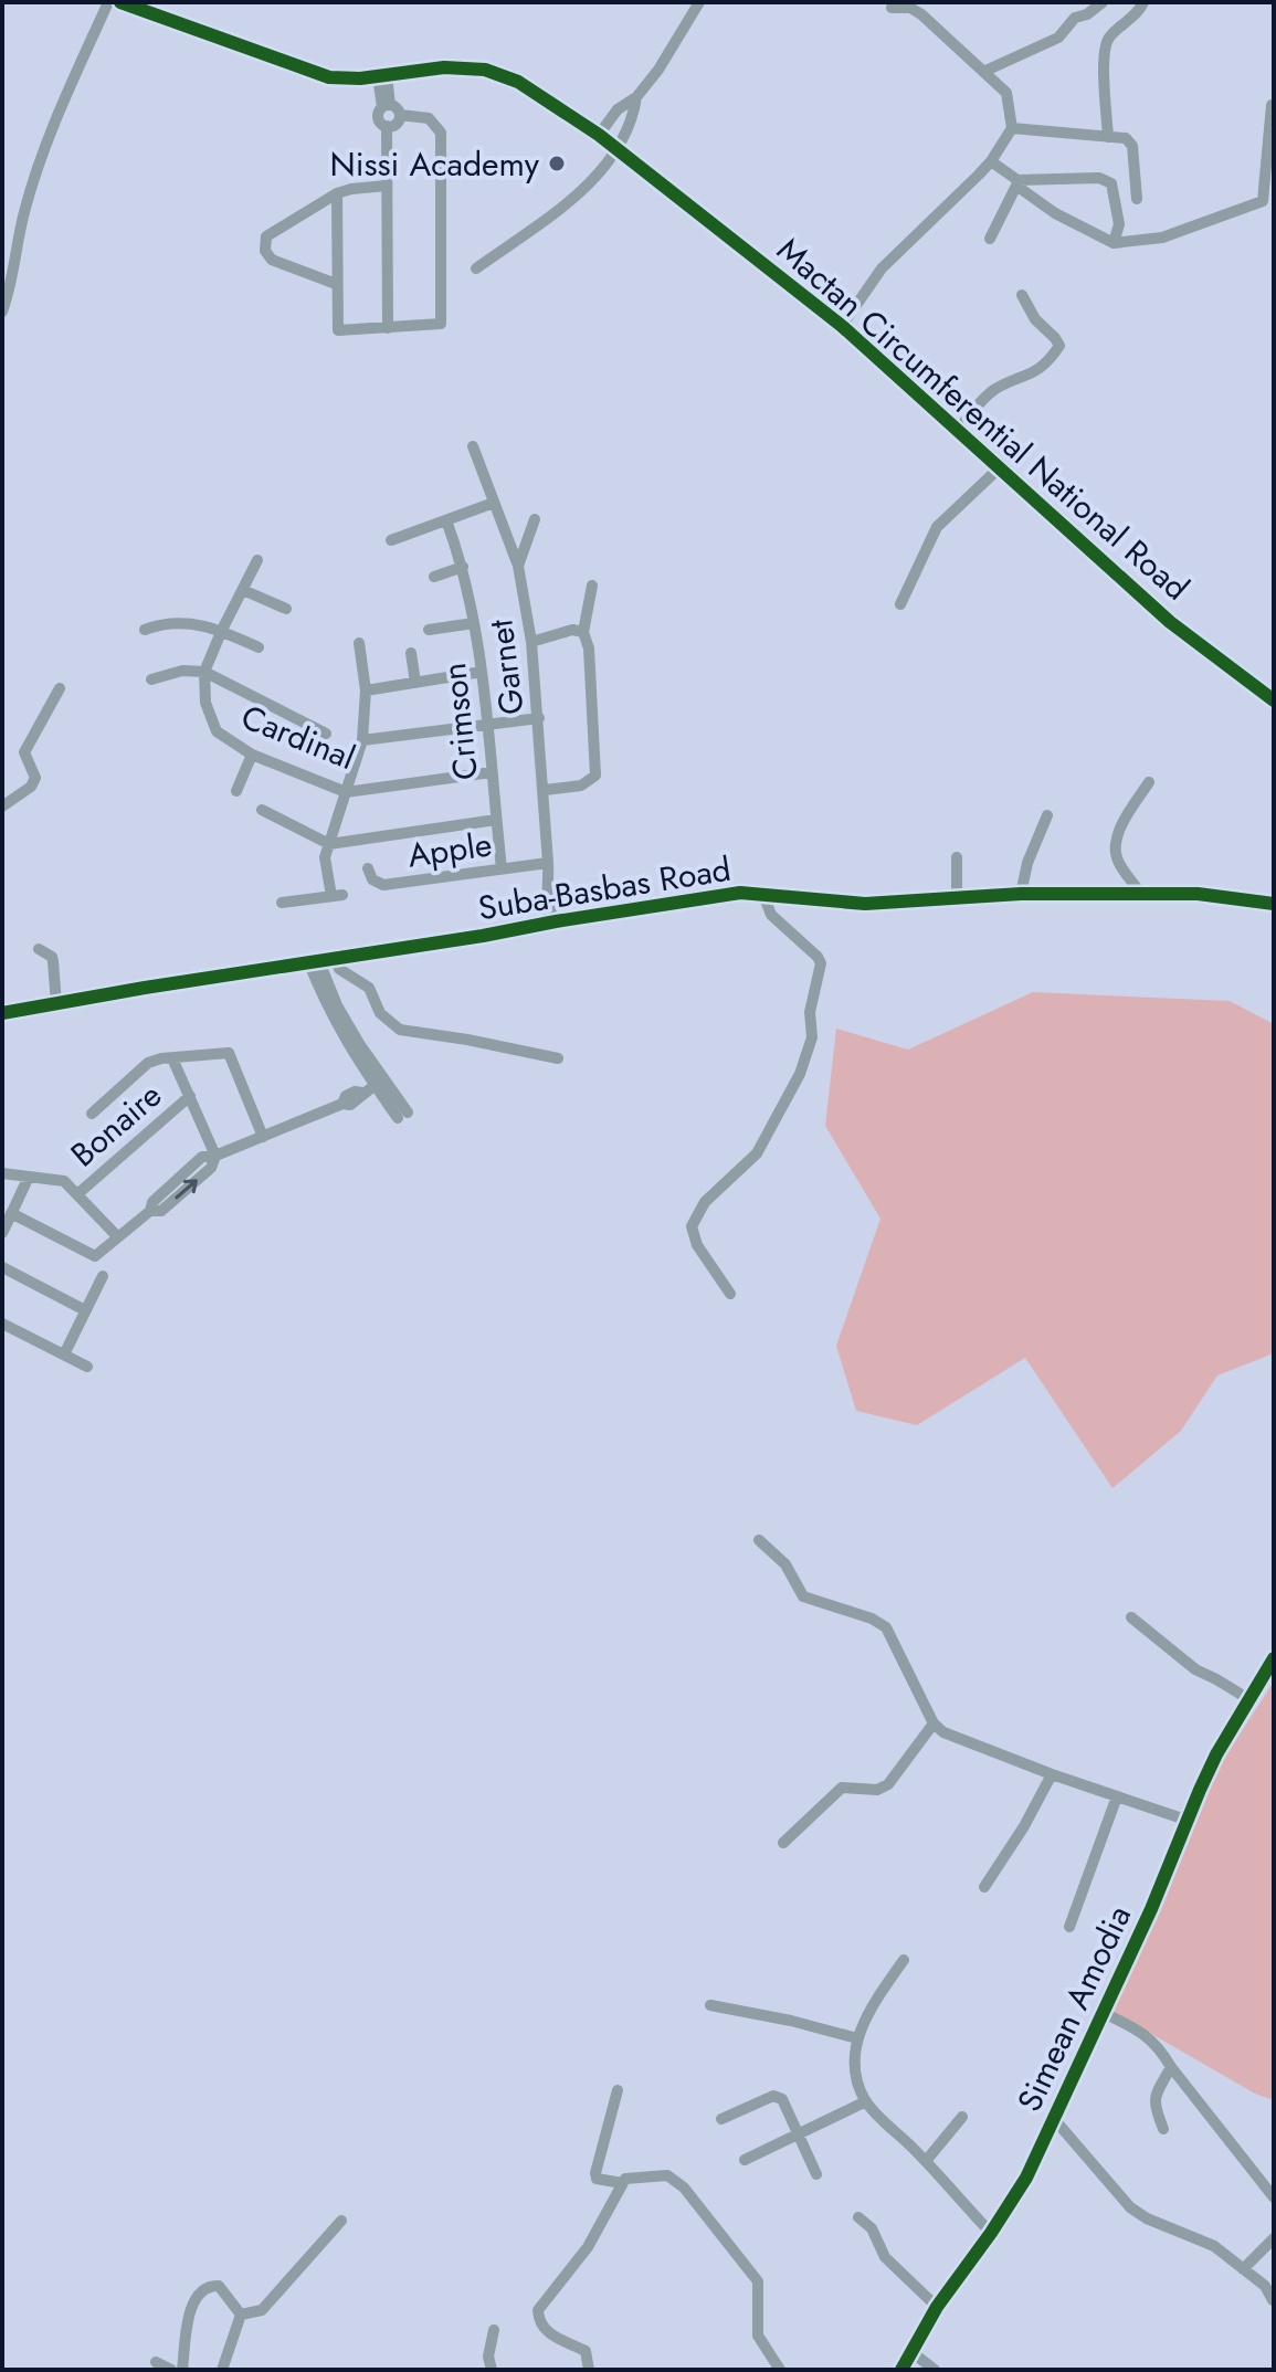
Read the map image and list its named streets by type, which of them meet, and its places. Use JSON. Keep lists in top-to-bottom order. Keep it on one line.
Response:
{"streets":{"main road":["Mactan Circumferential National Road"],"street":["Garnet","Crimson","Cardinal","Apple","Suba-Basbas Road","Bonaire","Simean Amodia"]},"crossings":[["Garnet","Apple"],["Garnet","Suba-Basbas Road"],["Crimson","Cardinal"],["Crimson","Apple"]],"places":["Nissi Academy"]}
